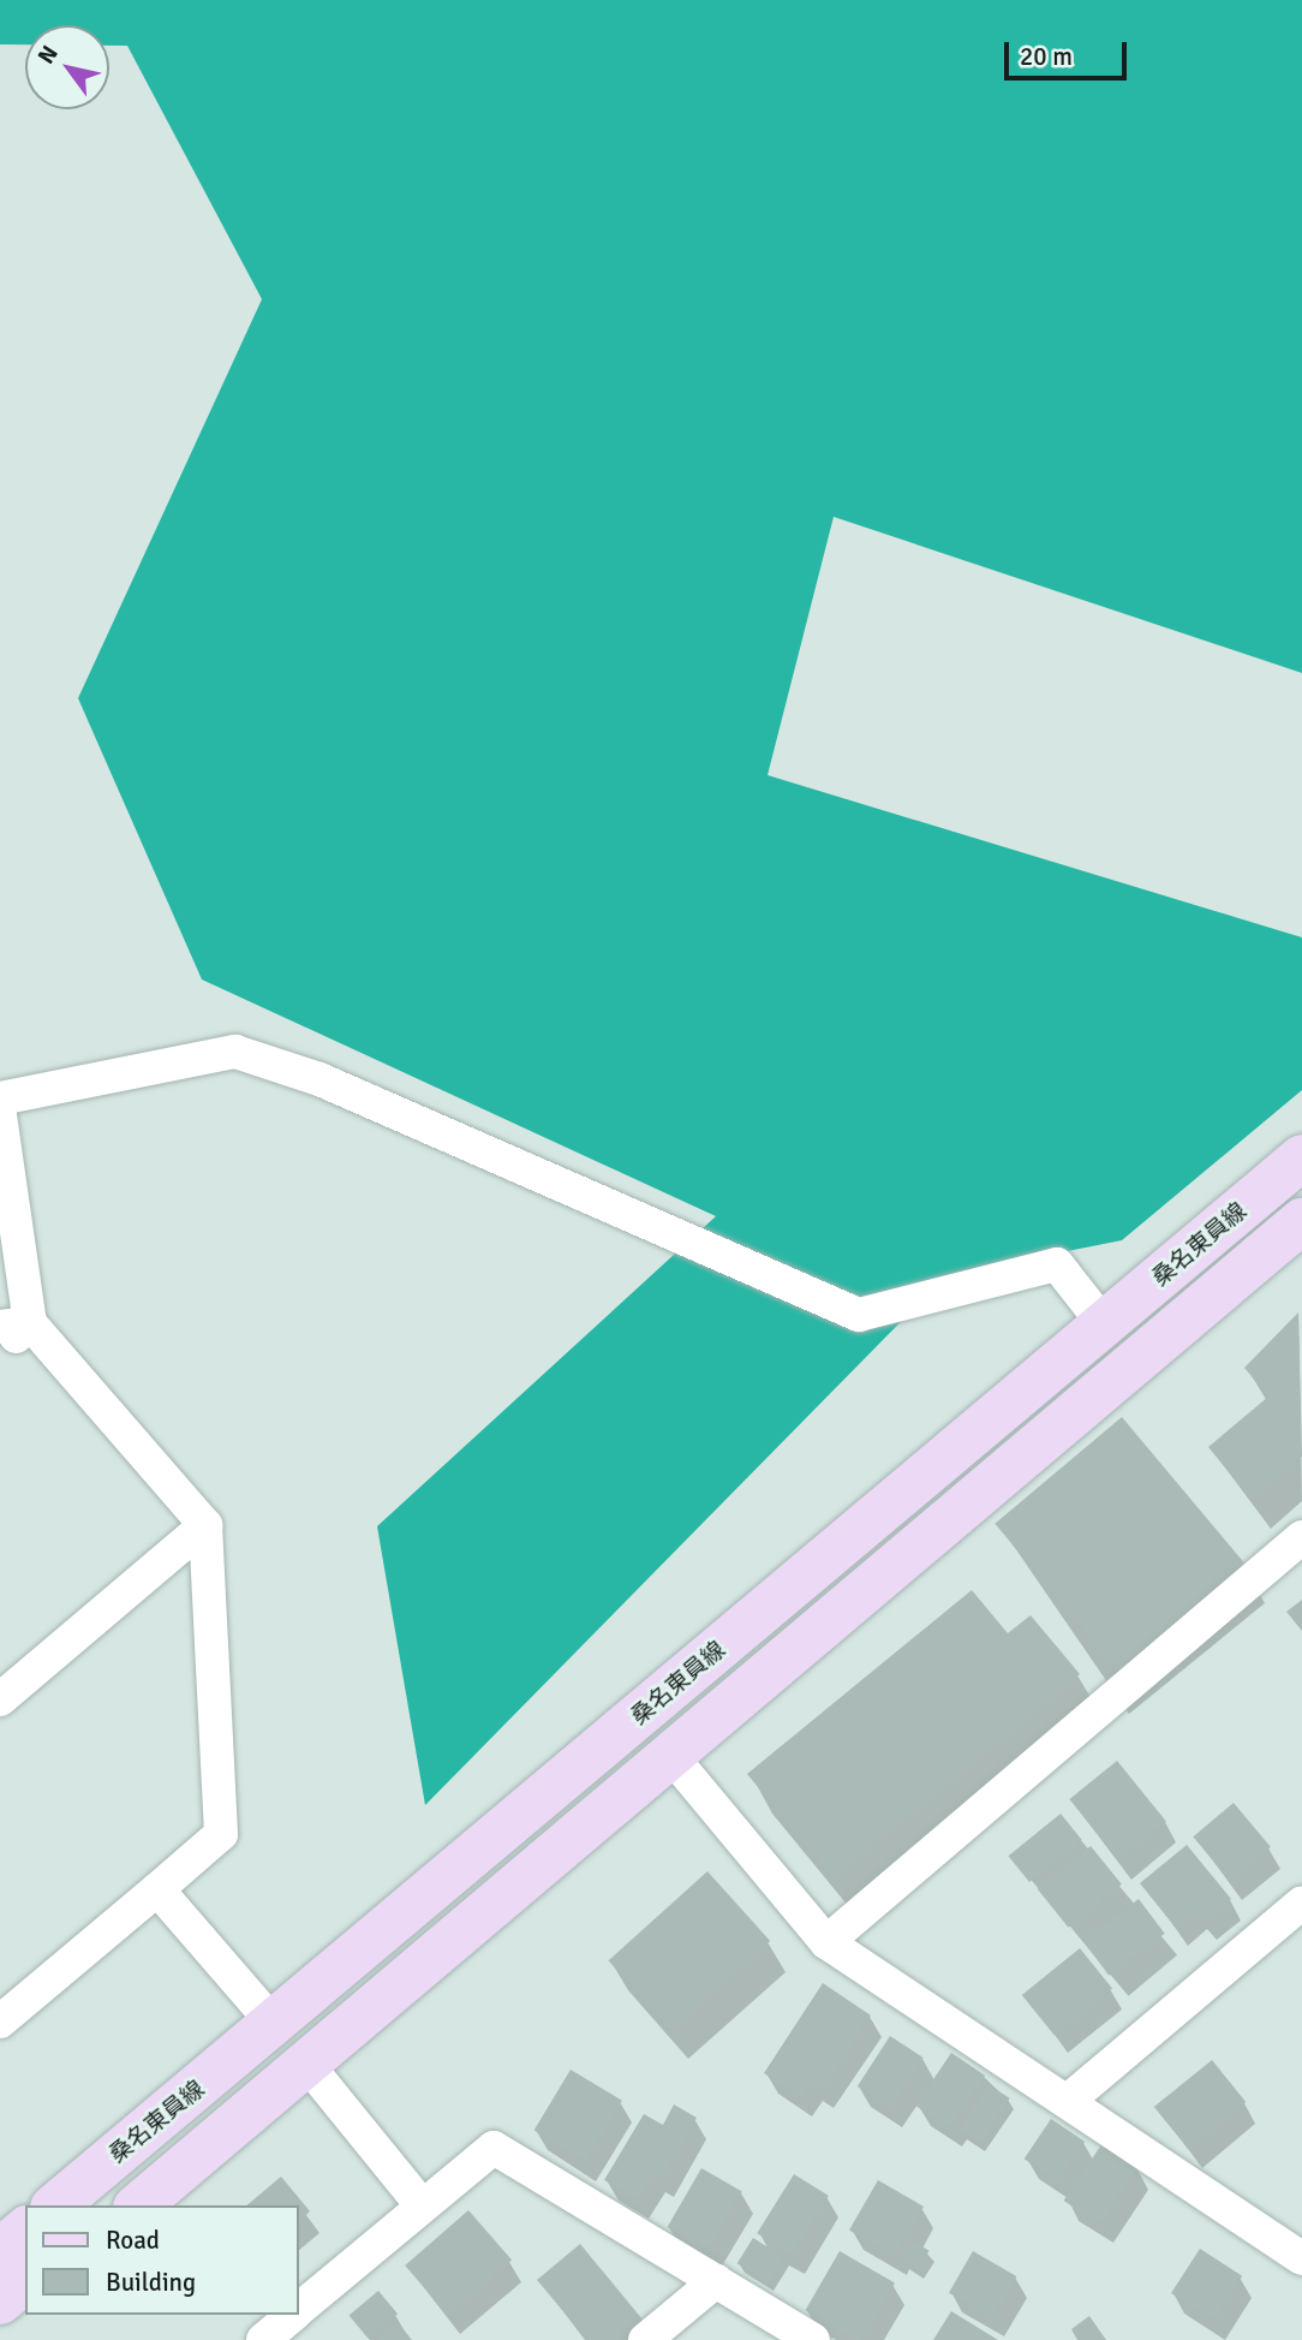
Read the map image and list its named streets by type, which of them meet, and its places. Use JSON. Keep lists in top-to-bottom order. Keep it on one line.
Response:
{"streets":{"main road":["桑名東員線"]},"legend":["Road","Building"],"scale_bar":"20 m","north":"top left"}
